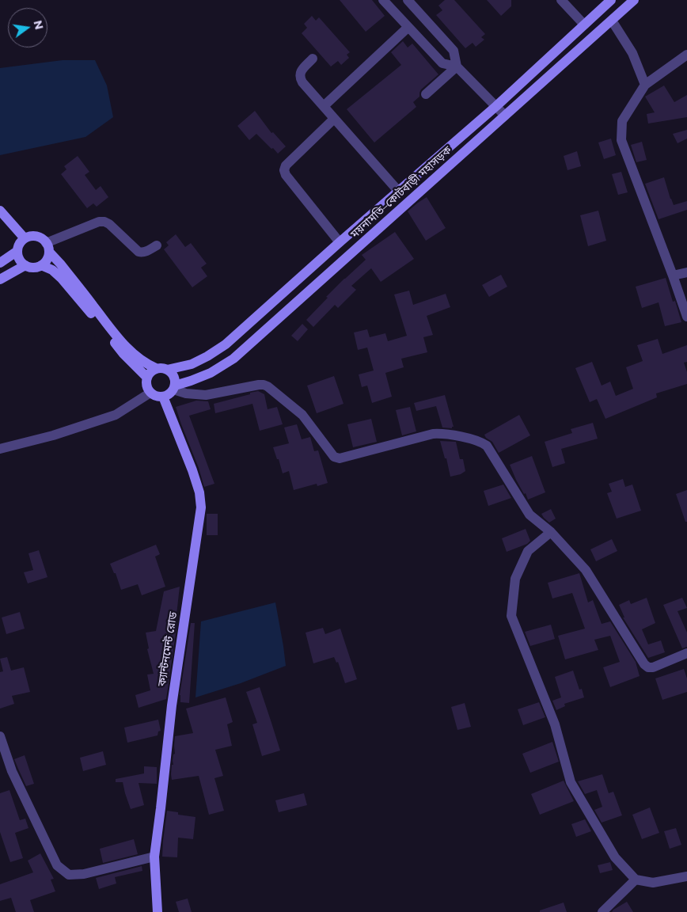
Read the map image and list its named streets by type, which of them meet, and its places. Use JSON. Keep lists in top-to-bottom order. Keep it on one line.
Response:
{"streets":{"main road":["ময়নামতি–কোটবাড়ী মহাসড়ক","ক্যান্টনমেন্ট রোড"]},"crossings":[["ময়নামতি–কোটবাড়ী মহাসড়ক","ক্যান্টনমেন্ট রোড"]],"north":"right"}
